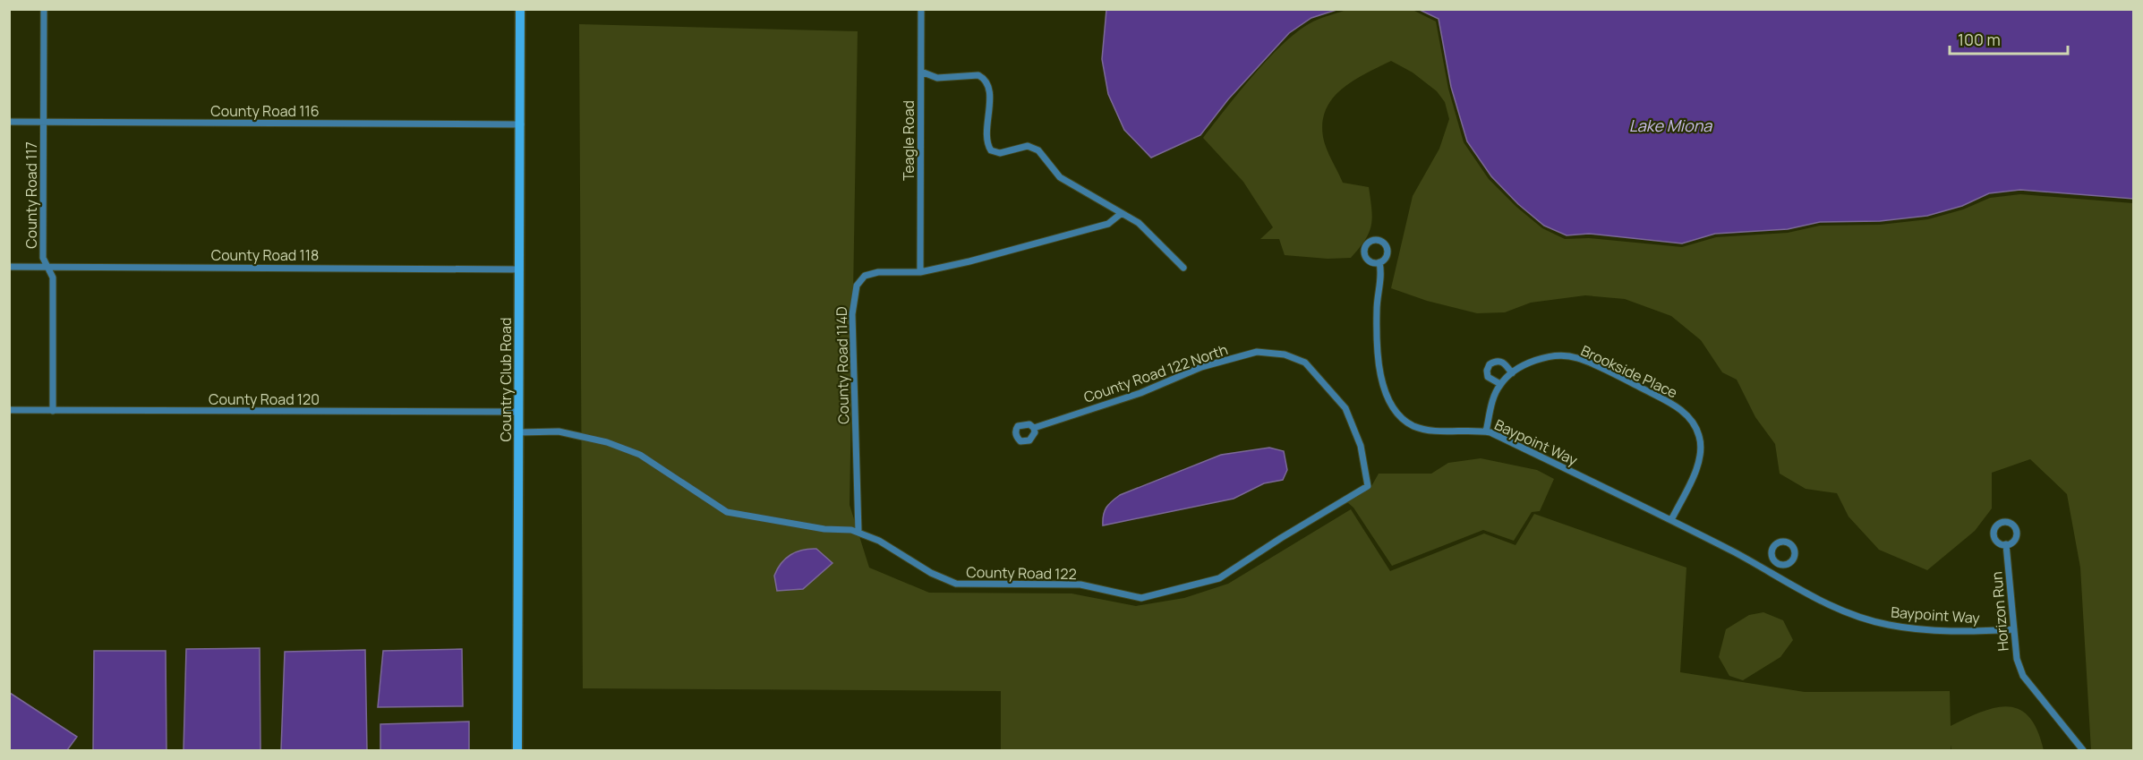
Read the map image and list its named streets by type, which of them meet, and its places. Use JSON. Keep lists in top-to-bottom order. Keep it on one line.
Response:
{"streets":{"street":["County Road 116","Teagle Road","County Road 117","County Road 118","County Road 114D","Brookside Place","County Road 122 North","Country Club Road","County Road 120","Baypoint Way","County Road 122","Horizon Run"]},"crossings":[["County Road 116","County Road 117"],["County Road 116","Country Club Road"],["Teagle Road","County Road 114D"],["County Road 117","County Road 118"],["County Road 117","County Road 120"],["County Road 118","Country Club Road"],["County Road 114D","County Road 122"],["Brookside Place","Baypoint Way"],["County Road 122 North","County Road 122"],["Country Club Road","County Road 120"],["Country Club Road","County Road 122"],["Baypoint Way","Horizon Run"]],"water":["Lake Miona"],"scale_bar":"100 m"}
